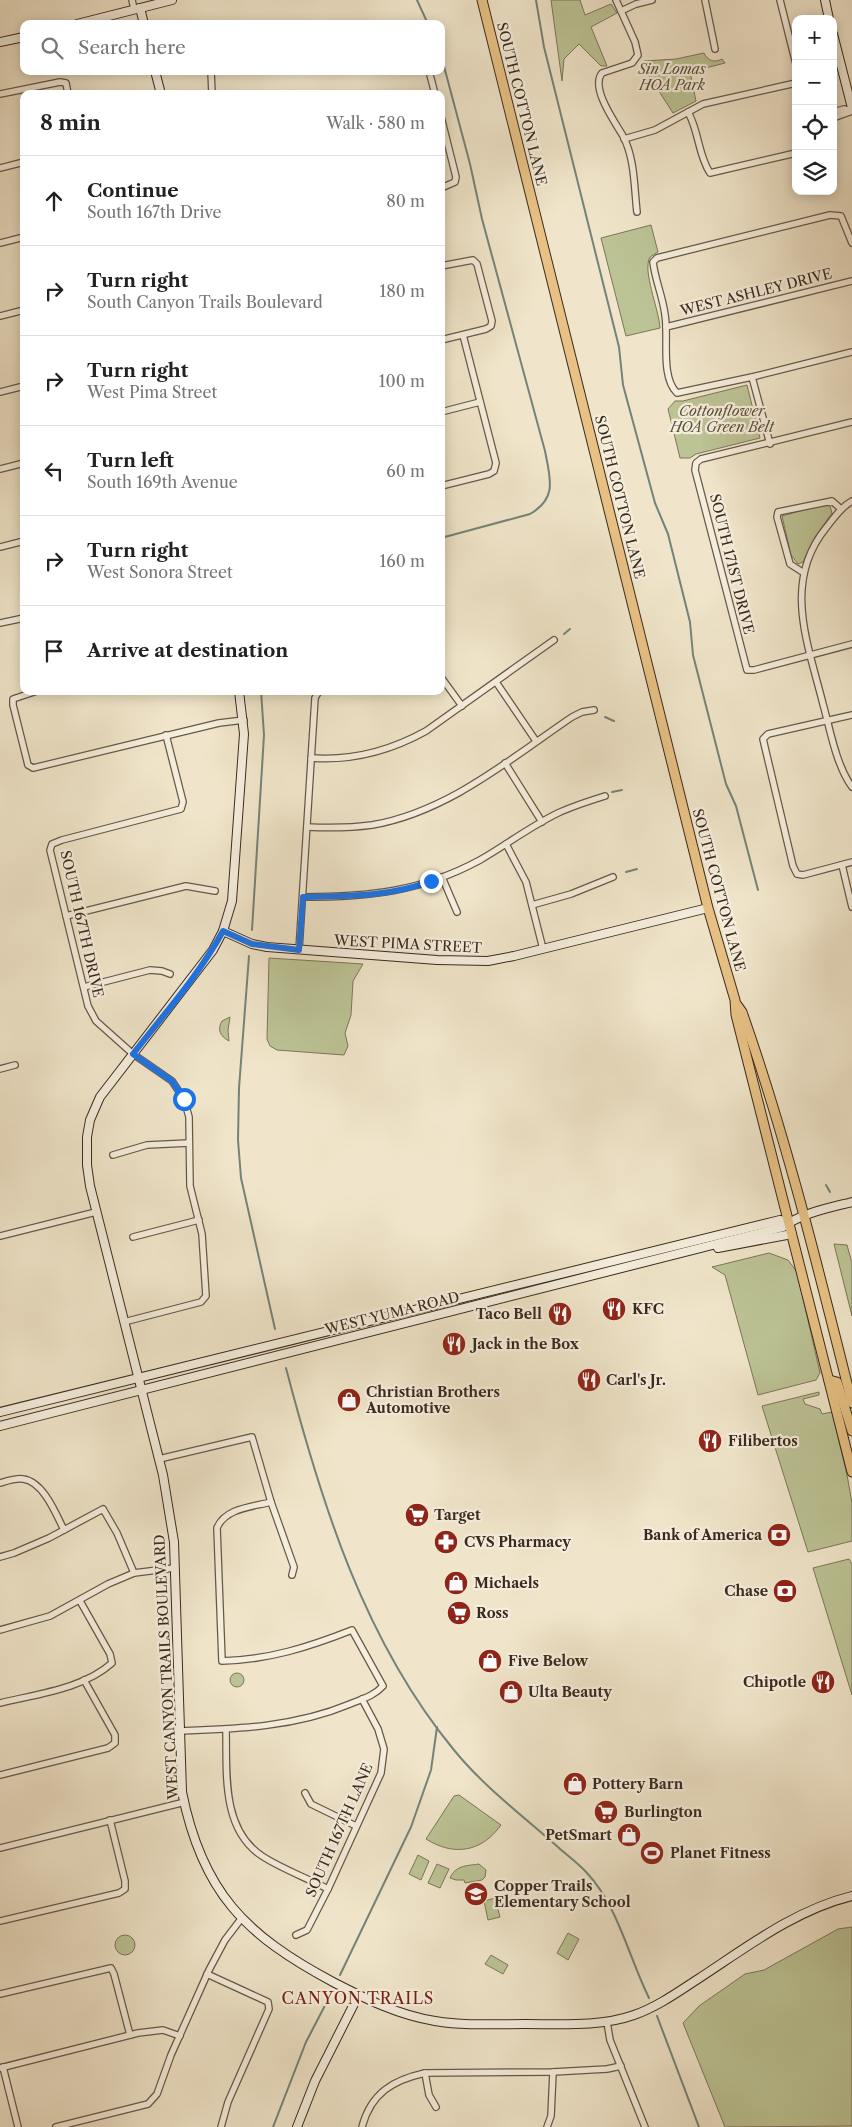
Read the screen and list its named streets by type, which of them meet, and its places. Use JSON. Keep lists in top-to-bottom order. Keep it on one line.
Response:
{"streets":{"main road":["SOUTH COTTON LANE"],"street":["WEST ASHLEY DRIVE","SOUTH 171ST DRIVE","SOUTH 167TH DRIVE","WEST PIMA STREET","WEST YUMA ROAD","WEST CANYON TRAILS BOULEVARD","SOUTH 167TH LANE"]},"crossings":[["SOUTH COTTON LANE","WEST PIMA STREET"],["SOUTH COTTON LANE","WEST YUMA ROAD"],["SOUTH 167TH DRIVE","WEST CANYON TRAILS BOULEVARD"],["WEST PIMA STREET","WEST CANYON TRAILS BOULEVARD"],["WEST YUMA ROAD","WEST CANYON TRAILS BOULEVARD"]],"districts":["CANYON TRAILS"],"parks":["Sin Lomas HOA Park","Cottonflower HOA Green Belt"],"places":{"restaurant":["KFC","Taco Bell","Jack in the Box","Carl's Jr.","Filibertos","Chipotle"],"shop":["Christian Brothers Automotive","Michaels","Five Below","Ulta Beauty","Pottery Barn","PetSmart"],"supermarket":["Target","Ross","Burlington"],"bank":["Bank of America","Chase"],"pharmacy":["CVS Pharmacy"],"sports":["Planet Fitness"],"school or university":["Copper Trails Elementary School"]},"page":{"map_buttons":["+","−"],"search":"Search here","heading":["8 min","Walk · 580 m"],"list":[["Continue","South 167th Drive","80 m"],["Turn right","South Canyon Trails Boulevard","180 m"],["Turn right","West Pima Street","100 m"],["Turn left","South 169th Avenue","60 m"],["Turn right","West Sonora Street","160 m"],"Arrive at destination"]}}
